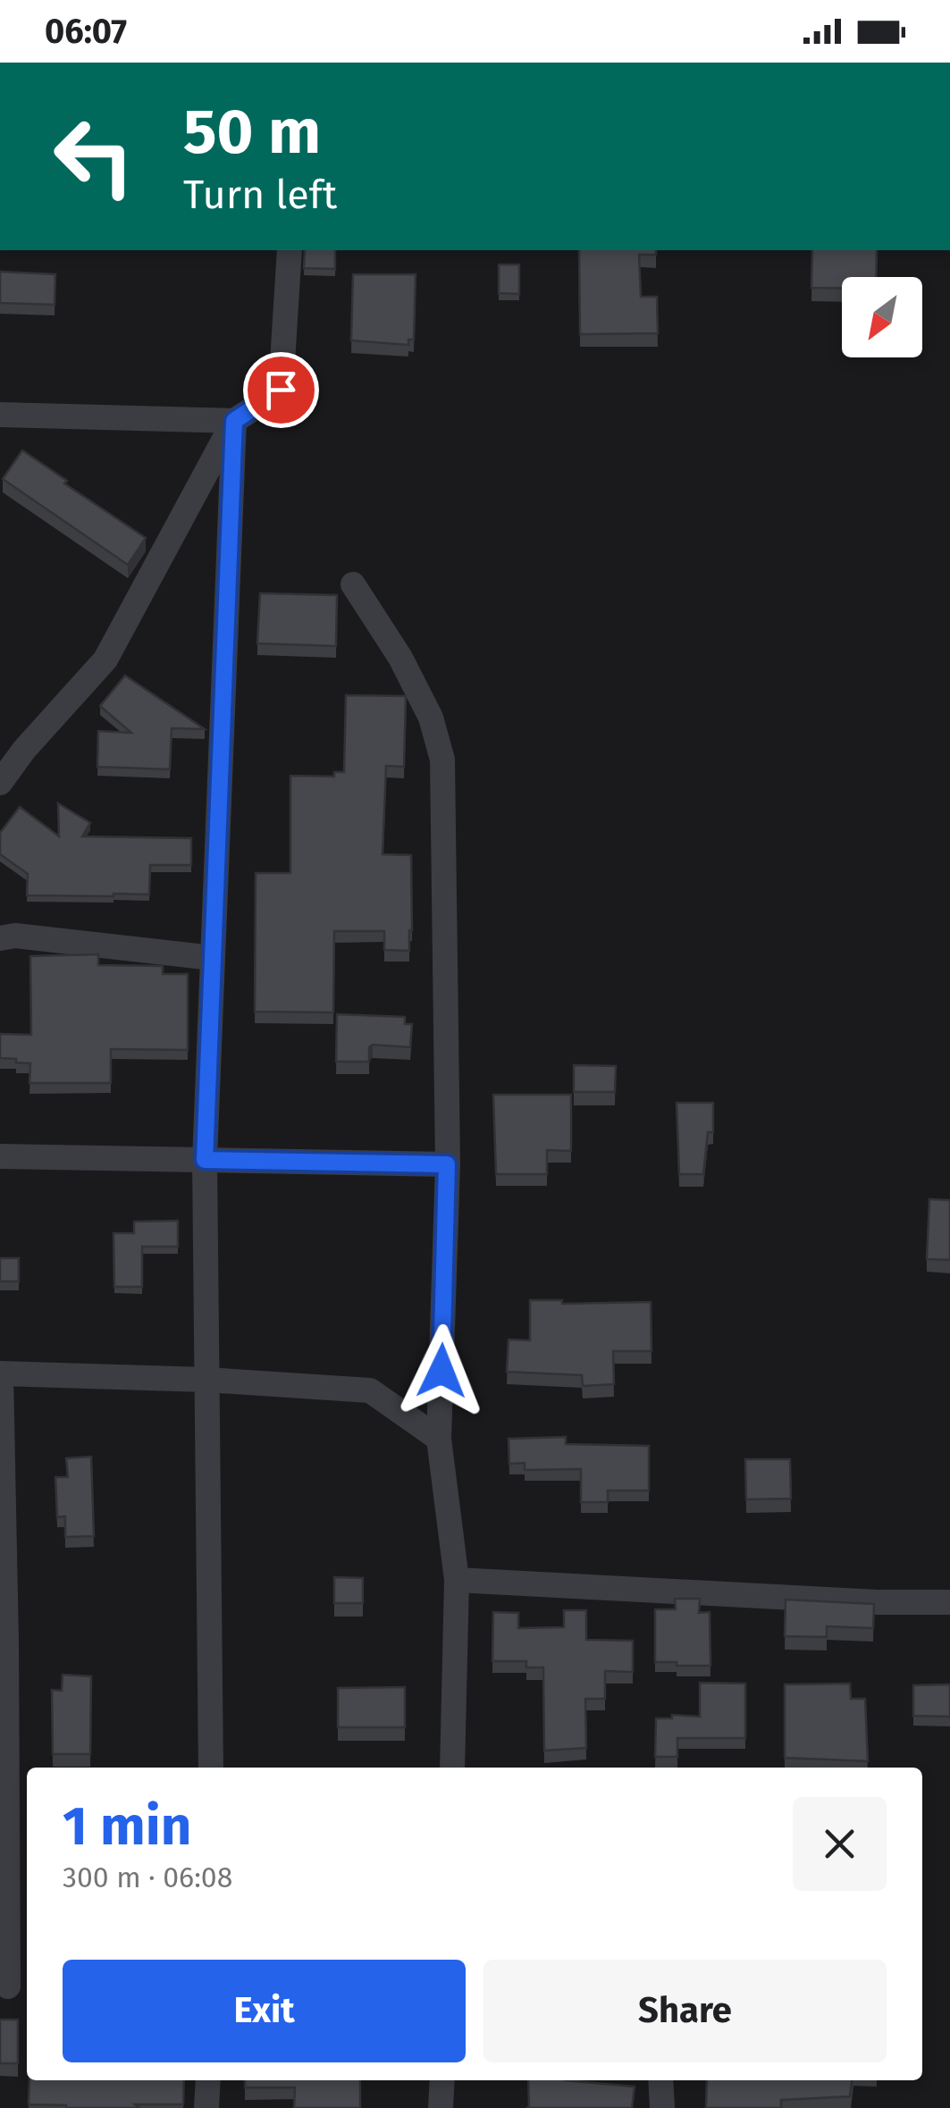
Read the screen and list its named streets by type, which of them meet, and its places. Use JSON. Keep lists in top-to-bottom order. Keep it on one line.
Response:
{"north":"bottom left","page":{"status":"06:07","turn":["50 m","Turn left"],"heading":["1 min","300 m · 06:08"],"buttons":["Exit","Share"]}}
